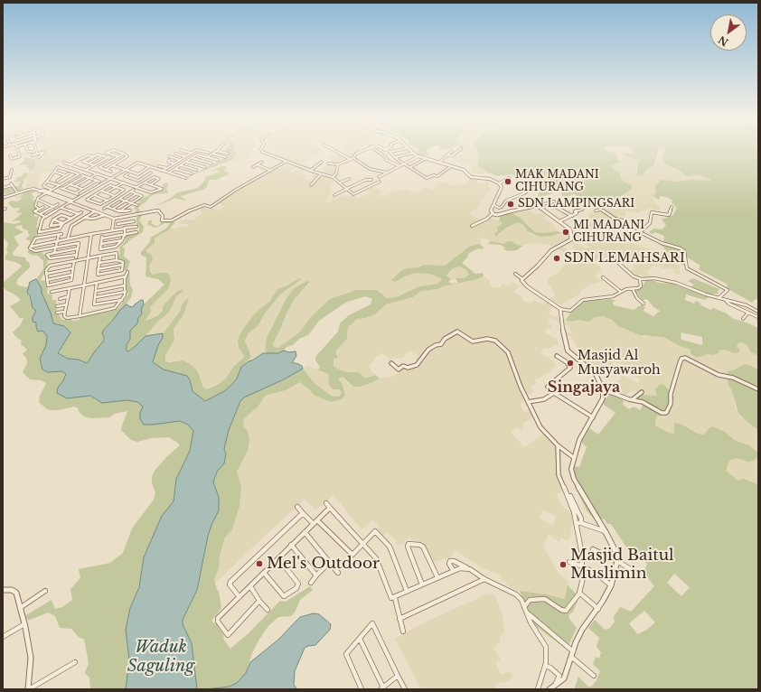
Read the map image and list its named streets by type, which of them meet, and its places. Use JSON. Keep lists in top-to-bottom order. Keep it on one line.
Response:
{"districts":["Singajaya"],"water":["Waduk Saguling"],"places":["MAK MADANI CIHURANG","SDN LAMPINGSARI","MI MADANI CIHURANG","SDN LEMAHSARI","Masjid Al Musyawaroh","Mel's Outdoor","Masjid Baitul Muslimin"],"north":"bottom left"}
